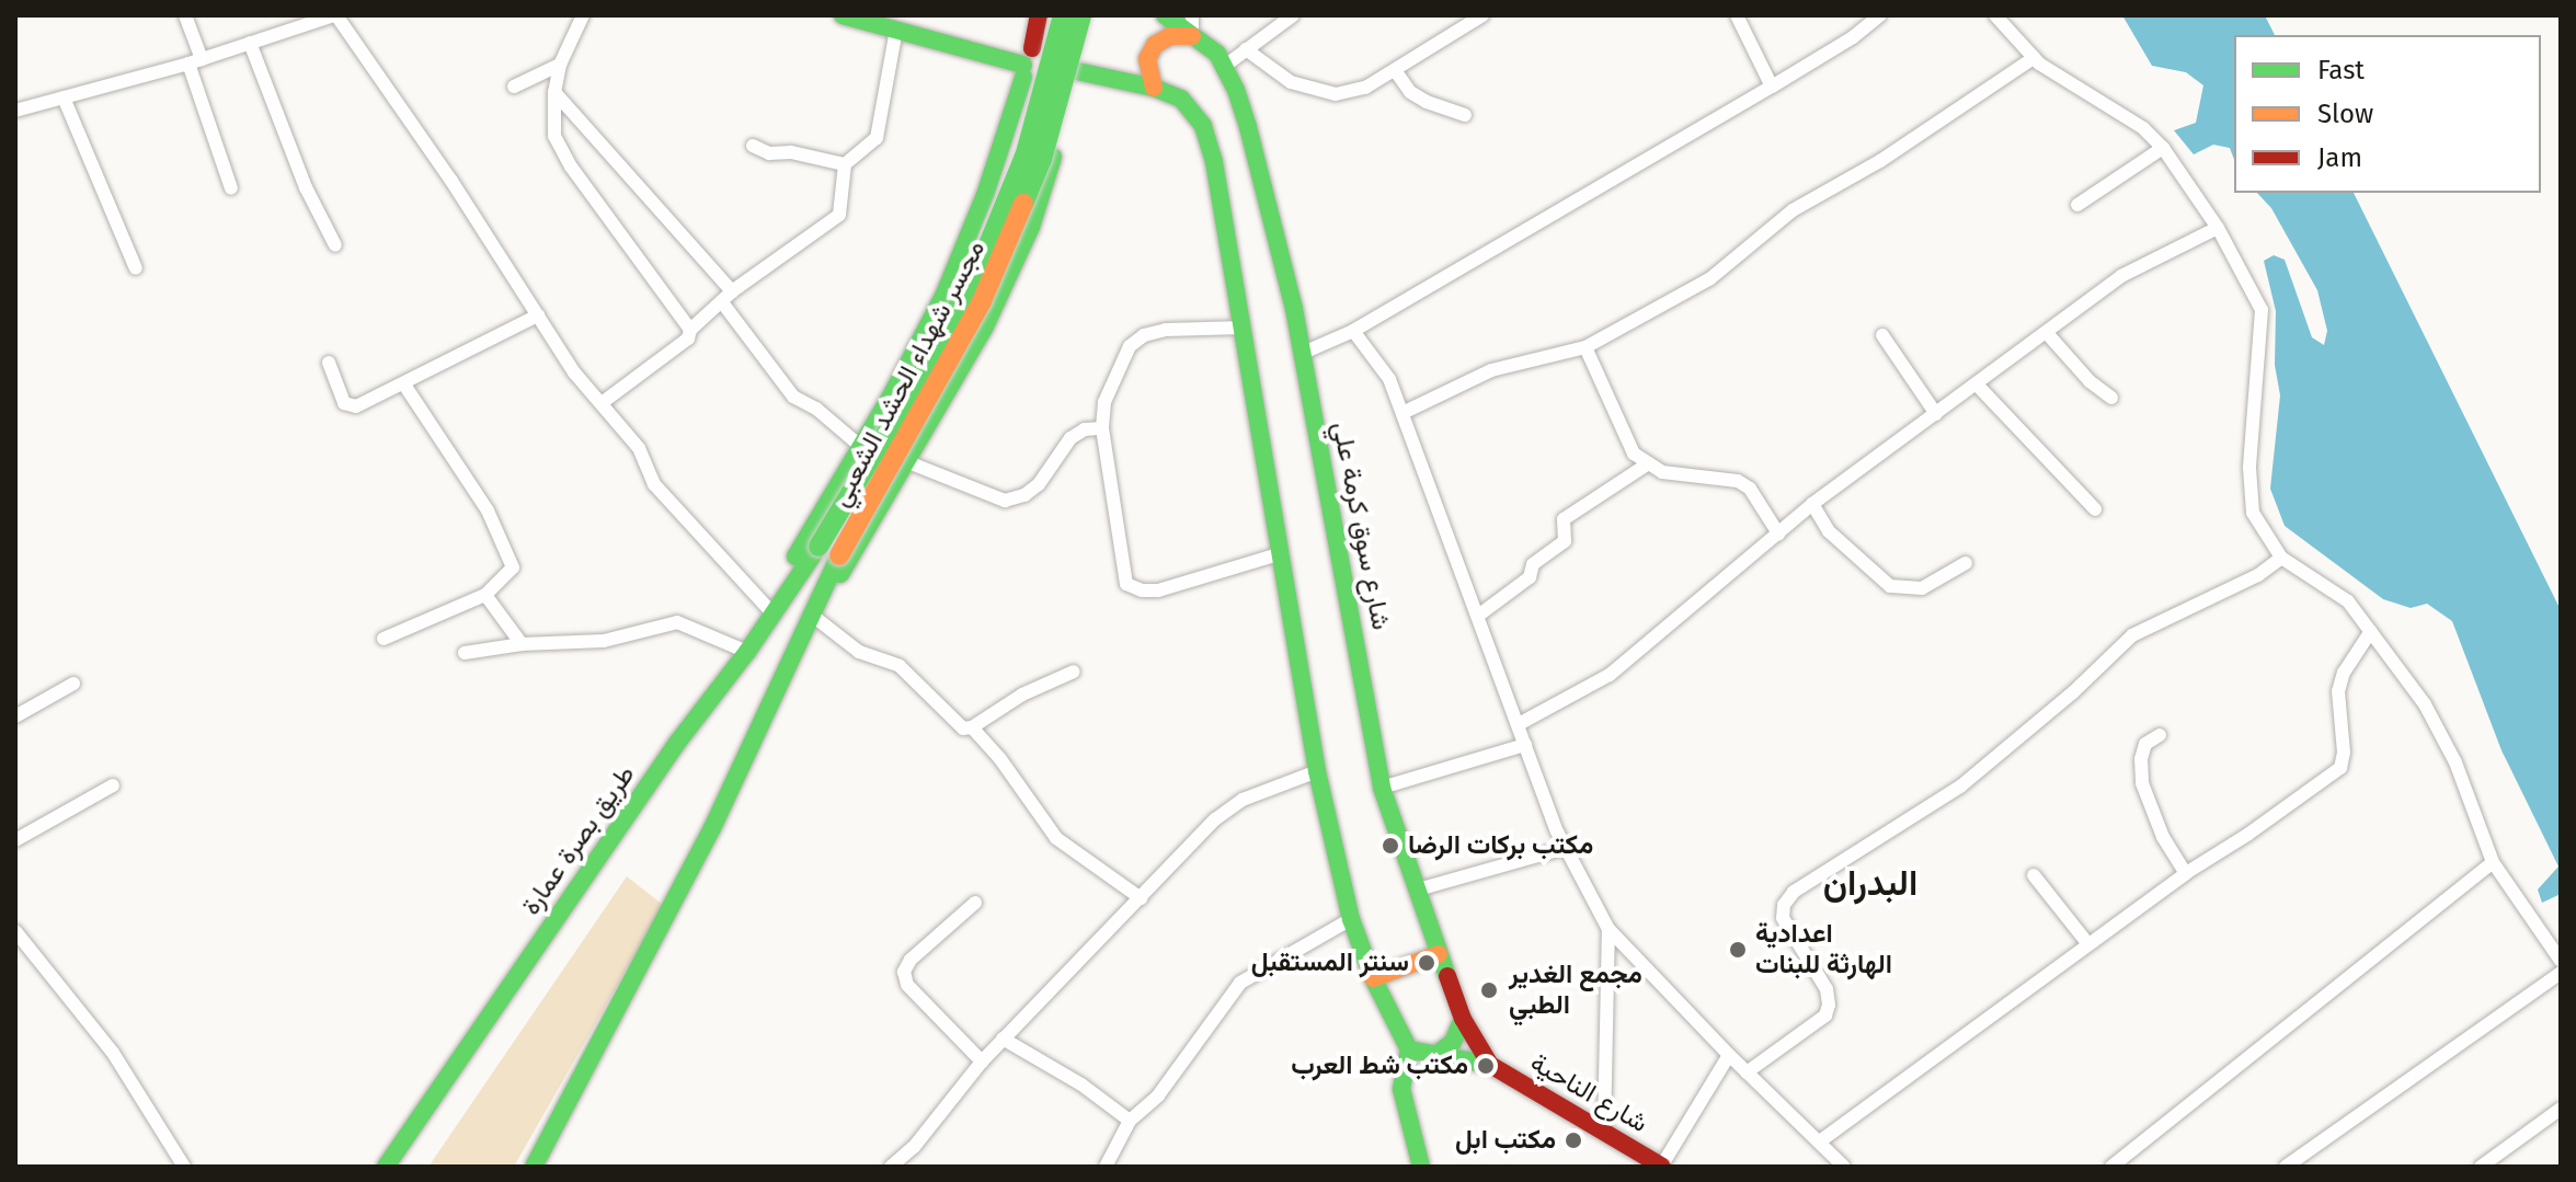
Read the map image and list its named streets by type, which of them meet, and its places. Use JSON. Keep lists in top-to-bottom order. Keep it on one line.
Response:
{"streets":{"main road":["مجسر شهداء الحشد الشعبي","شارع سوق كرمة علي","طريق بصرة عمارة","شارع الناحية"]},"crossings":[["شارع سوق كرمة علي","شارع الناحية"]],"districts":["البدران"],"places":["مكتب بركات الرضا","اعدادية الهارثة للبنات","سنتر المستقبل","مجمع الغدير الطبي","مكتب شط العرب","مكتب ابل"],"legend":["Fast","Slow","Jam"]}
